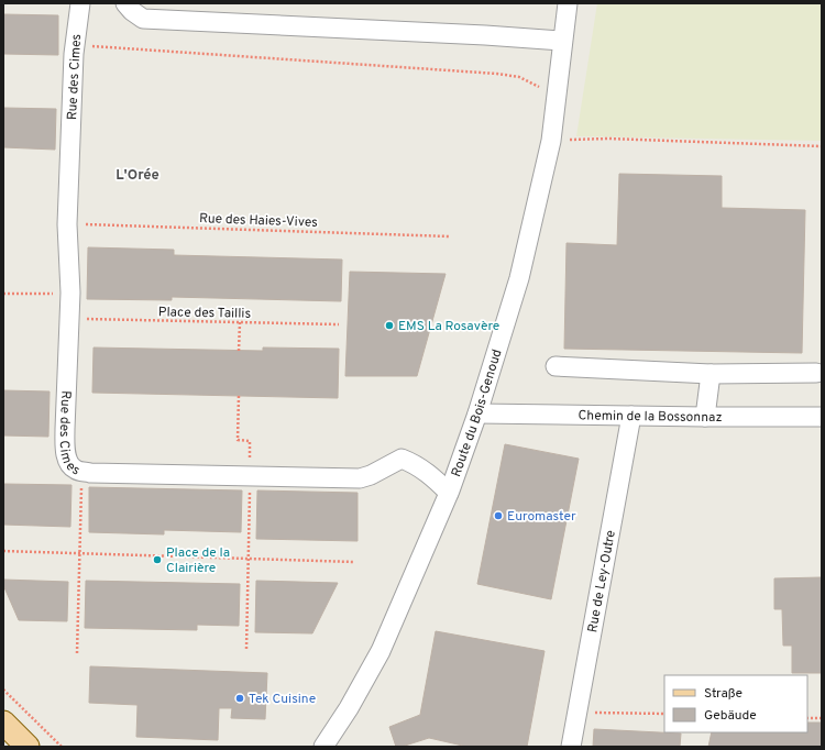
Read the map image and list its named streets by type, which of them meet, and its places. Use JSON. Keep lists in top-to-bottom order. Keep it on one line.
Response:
{"streets":{"street":["Rue des Cimes","Route du Bois-Genoud","Chemin de la Bossonnaz","Rue de Ley-Outre"],"path":["Rue des Haies-Vives","Place des Taillis"]},"crossings":[["Rue des Cimes","Rue des Haies-Vives"],["Rue des Cimes","Place des Taillis"],["Rue des Cimes","Route du Bois-Genoud"],["Route du Bois-Genoud","Chemin de la Bossonnaz"],["Chemin de la Bossonnaz","Rue de Ley-Outre"]],"districts":["L'Orée"],"places":["EMS La Rosavère","Euromaster","Place de la Clairière","Tek Cuisine"],"legend":["Straße","Gebäude"]}
